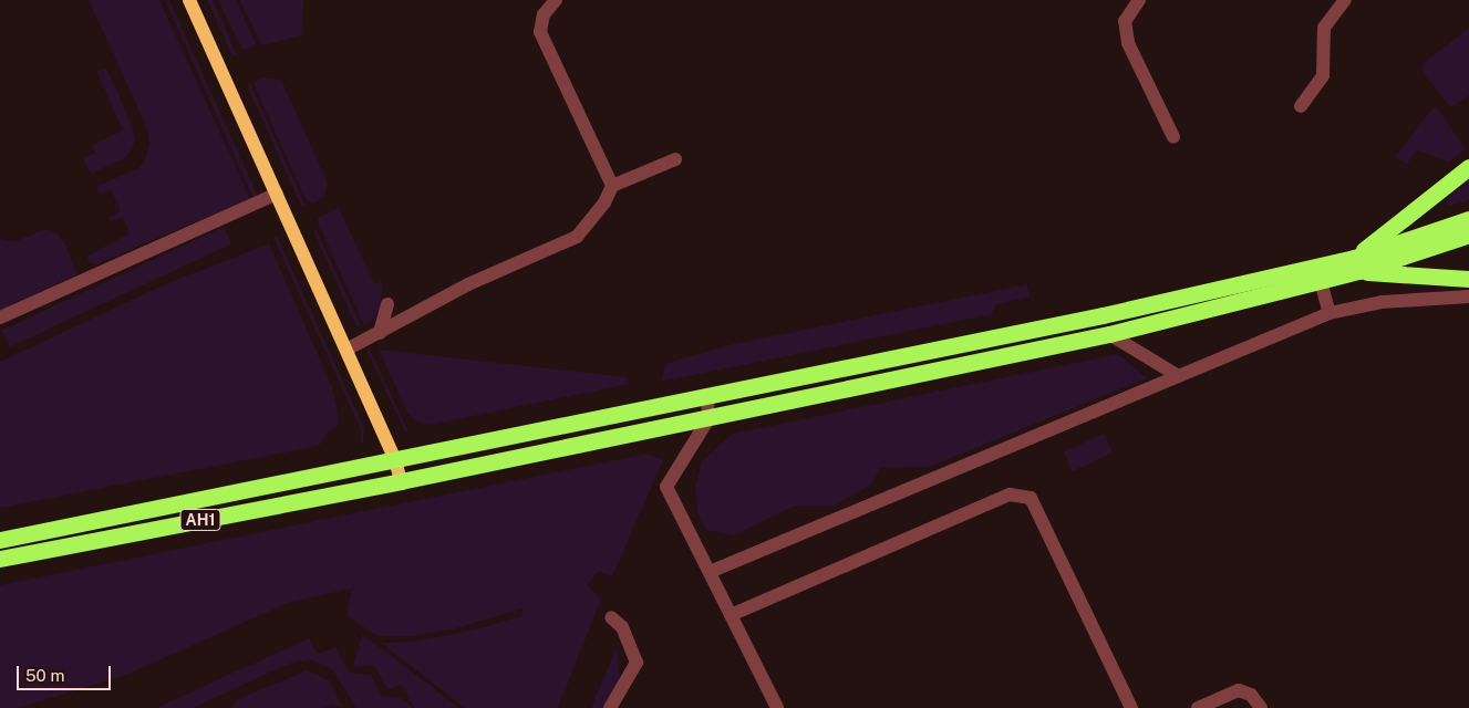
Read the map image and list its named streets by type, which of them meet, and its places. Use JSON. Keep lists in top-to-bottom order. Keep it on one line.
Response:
{"streets":{"highway":["AH1"]},"scale_bar":"50 m"}
